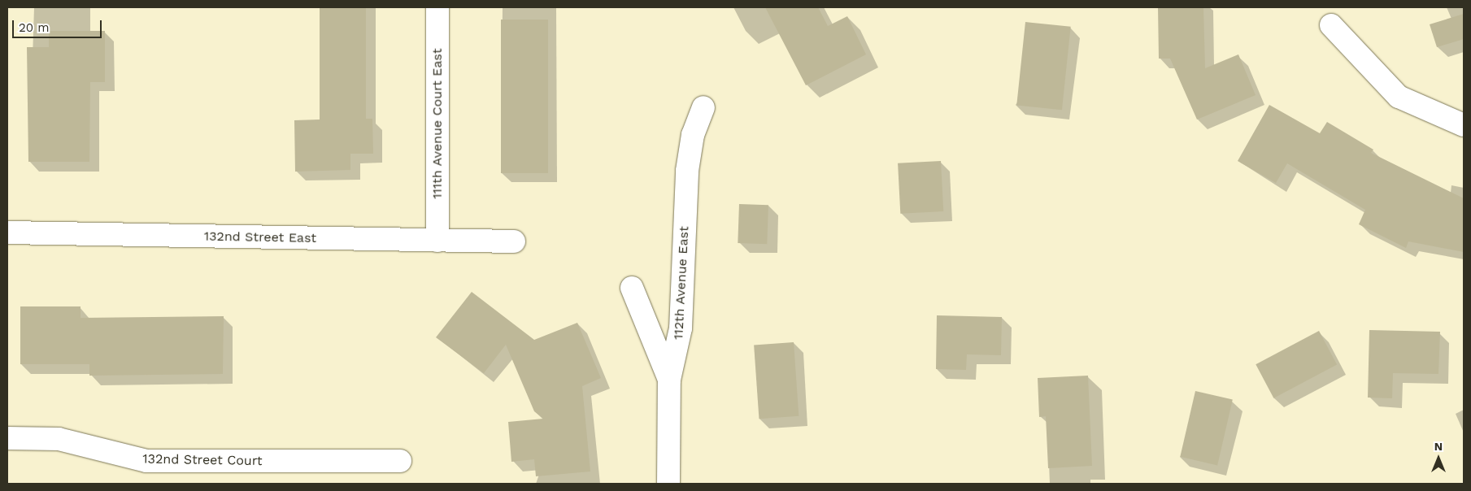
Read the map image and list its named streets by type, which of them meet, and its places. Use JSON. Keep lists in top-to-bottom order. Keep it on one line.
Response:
{"streets":{"street":["111th Avenue Court East","132nd Street East","112th Avenue East","132nd Street Court"]},"crossings":[["111th Avenue Court East","132nd Street East"]],"scale_bar":"20 m","north":"top"}
